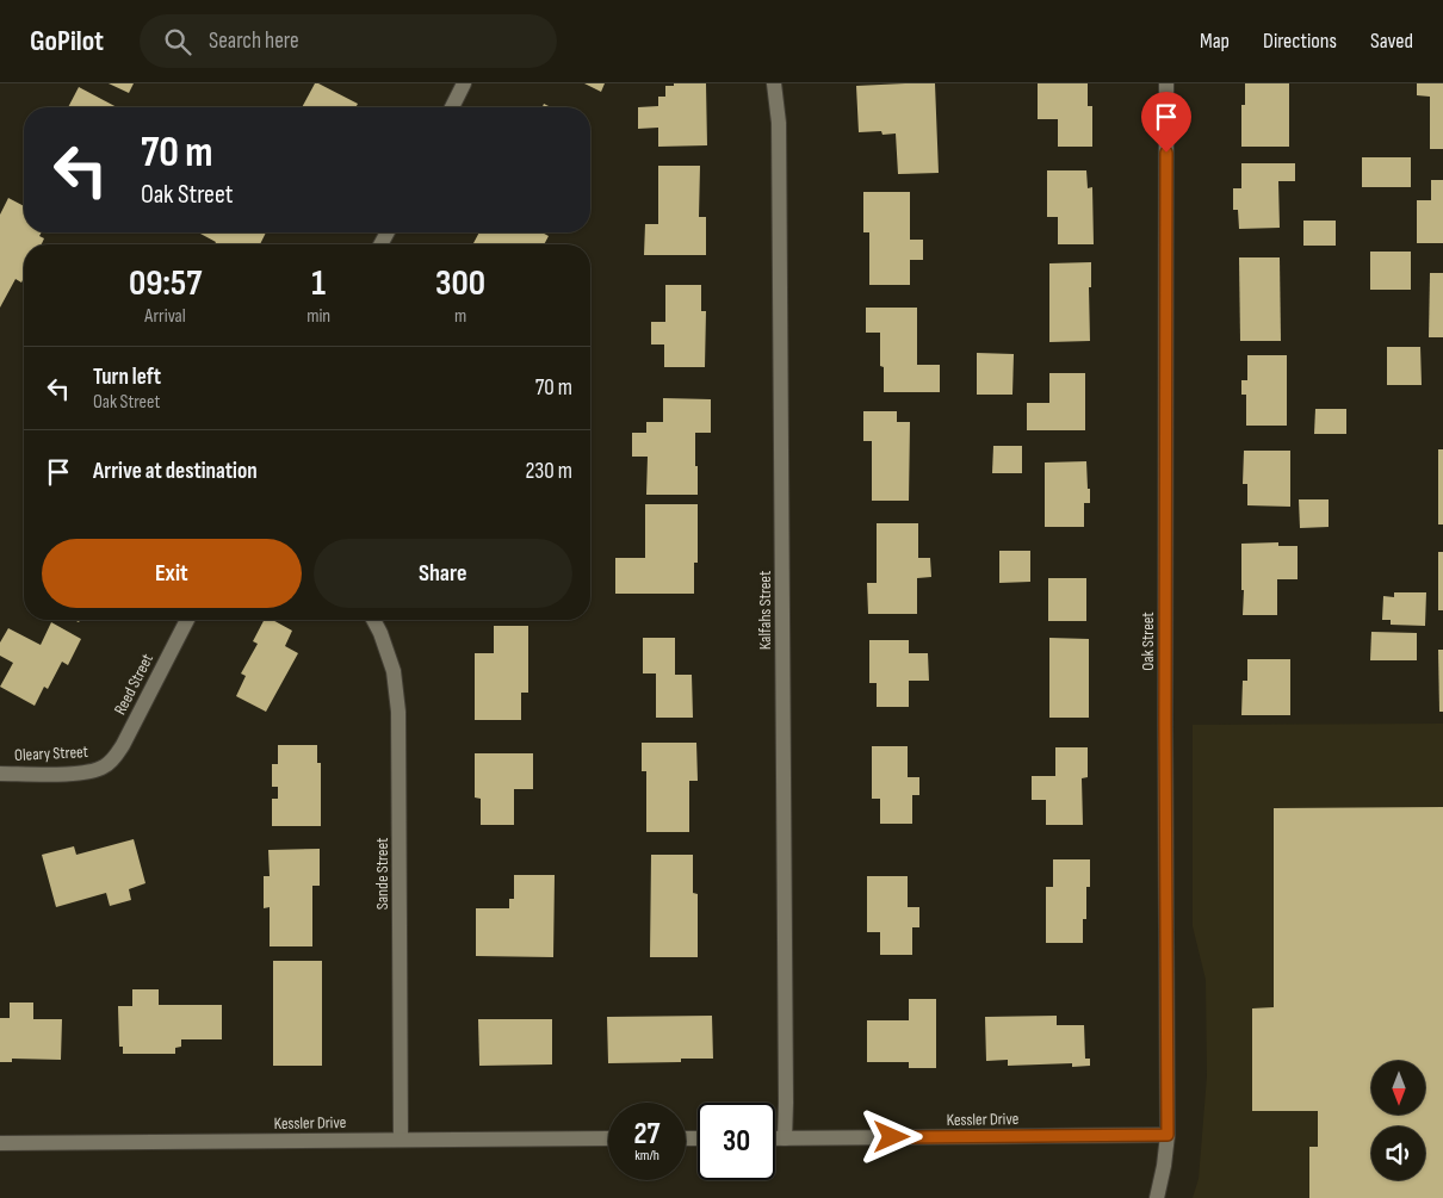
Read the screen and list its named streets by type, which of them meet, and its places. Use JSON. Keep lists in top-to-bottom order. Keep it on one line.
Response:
{"streets":{"street":["Kalfahs Street","Oak Street","Reed Street","Oleary Street","Sande Street","Kessler Drive"]},"crossings":[["Kalfahs Street","Kessler Drive"],["Oak Street","Kessler Drive"],["Reed Street","Oleary Street"],["Sande Street","Kessler Drive"]],"north":"bottom","page":{"header":"GoPilot","search":"Search here","nav":["Map","Directions","Saved"],"turn":["70 m","Oak Street"],"eta":["09:57","Arrival","1","min","300","m"],"list":[{"name":"Turn left","note":"Oak Street","value":"70 m"},{"name":"Arrive at destination","value":"230 m"}],"buttons":["Exit","Share"],"speed":"27 km/h","limit":"30"}}
